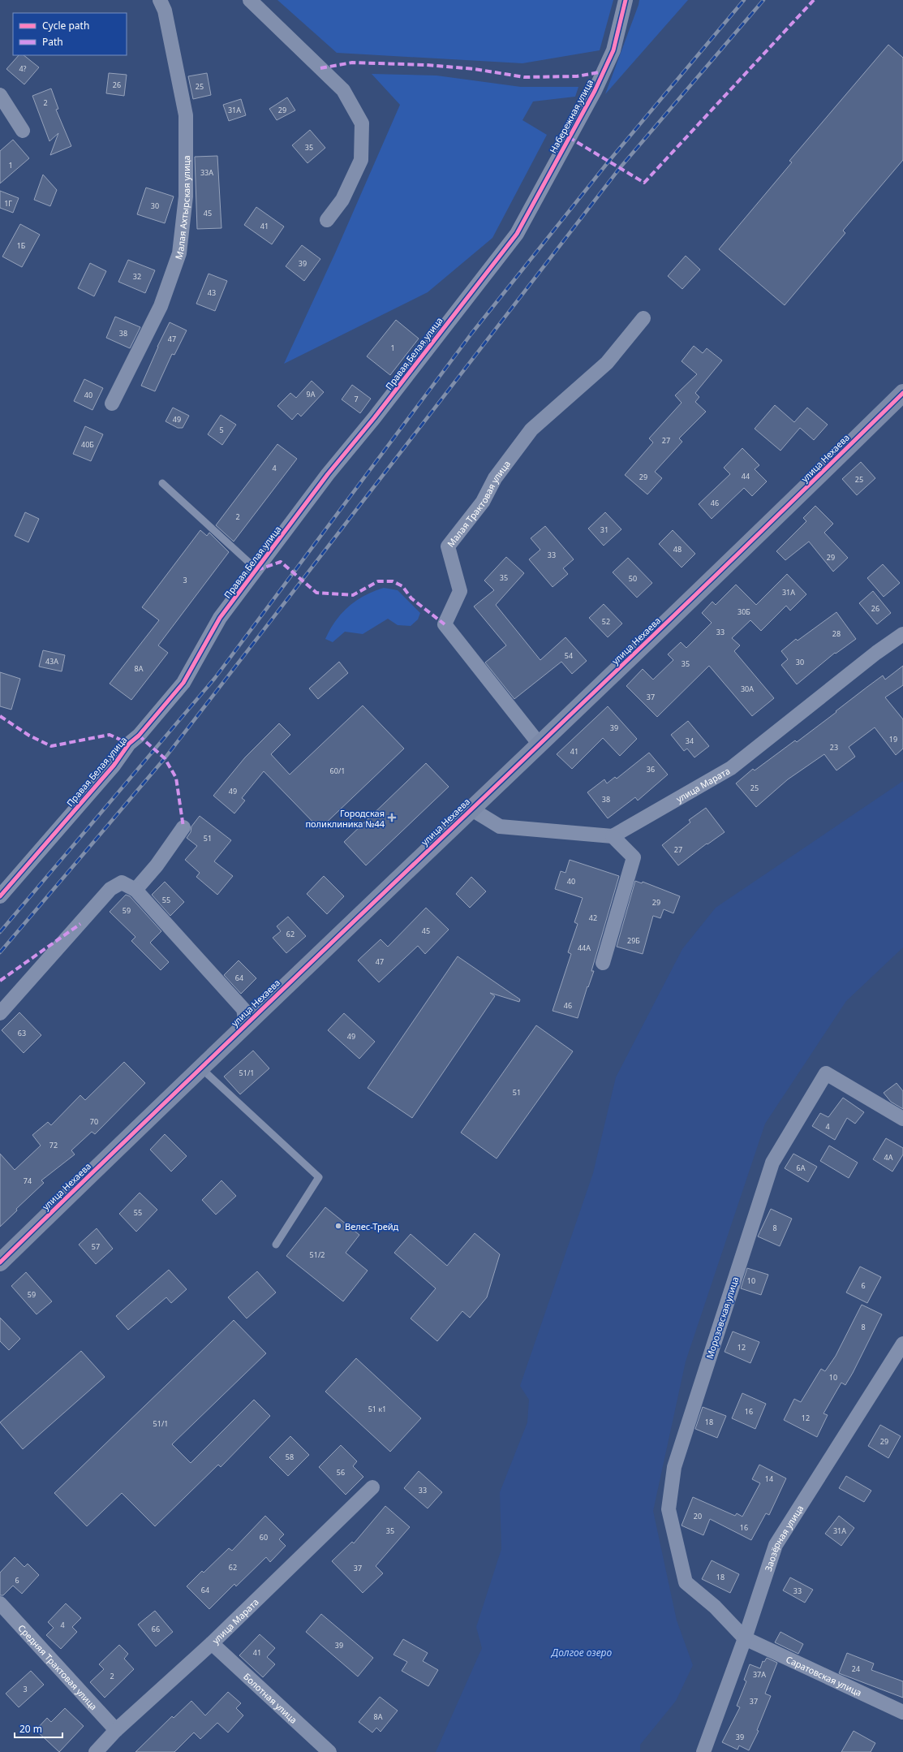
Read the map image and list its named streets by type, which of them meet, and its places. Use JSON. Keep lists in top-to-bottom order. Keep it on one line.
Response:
{"streets":{"street":["Набережная улица","Малая Ахтырская улица","Правая Белая улица","улица Нехаева","Малая Трактовая улица","улица Марата","Морозовская улица","Заозёрная улица","Средняя Трактовая улица","Саратовская улица","Болотная улица"]},"crossings":[["Набережная улица","Правая Белая улица"],["улица Нехаева","Малая Трактовая улица"],["улица Марата","Средняя Трактовая улица"],["улица Марата","Болотная улица"],["Морозовская улица","Заозёрная улица"],["Морозовская улица","Саратовская улица"],["Заозёрная улица","Саратовская улица"]],"water":["Долгое озеро"],"places":{"health":["Городская поликлиника №44"],"other":["Велес-Трейд"]},"house_numbers":["4?","26","25","2","31А","29","35","1","33А","1Г","30","45","41","1Б","39","32","43","38","47","1","9А","40","7","49","5","27","40Б","4","44","29","25","46","2","31","48","33","29","35","50","3","31А","26","30Б","52","33","28","54","43А","30","35","8А","30А","37","39","19","34","23","41","36","60/1","25","49","38","51","27","40","55","29","59","42","45","62","29Б","44А","47","64","46","63","49","51/1","51","70","4","72","4А","6А","74","55","8","57","51/2","10","6","59","8","12","10","51 к1","16","12","18","51/1","29","58","56","14","33","20","16","35","31А","60","62","37","18","6","64","33","4","66","39","41","24","37А","2","3","37","8А","39"],"legend":["Cycle path","Path"],"scale_bar":"20 m"}
